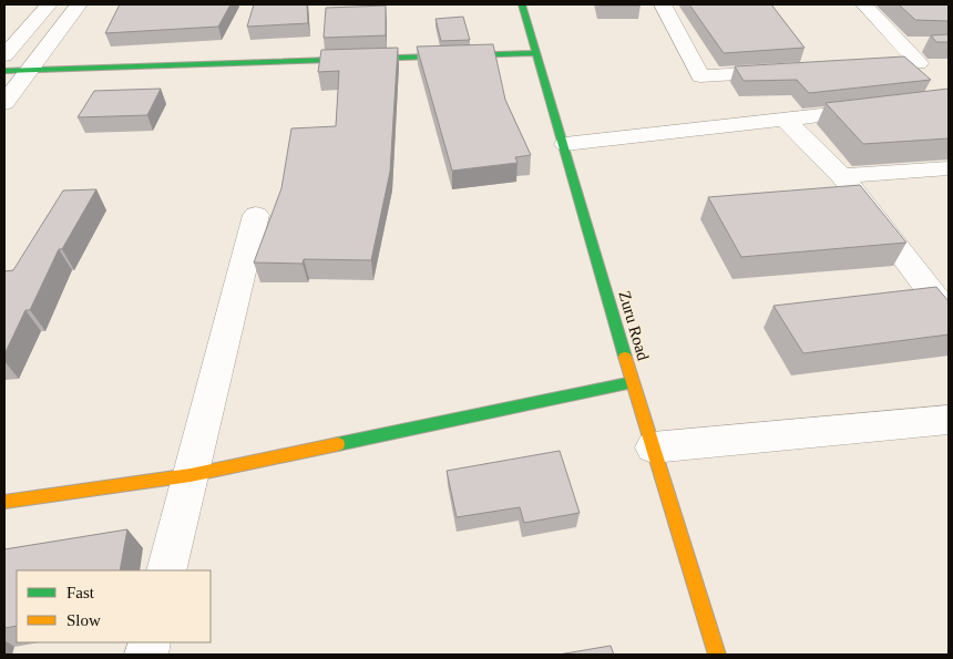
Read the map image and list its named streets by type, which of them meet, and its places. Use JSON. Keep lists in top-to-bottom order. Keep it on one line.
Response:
{"streets":{"street":["Zuru Road"]},"legend":["Fast","Slow"]}
